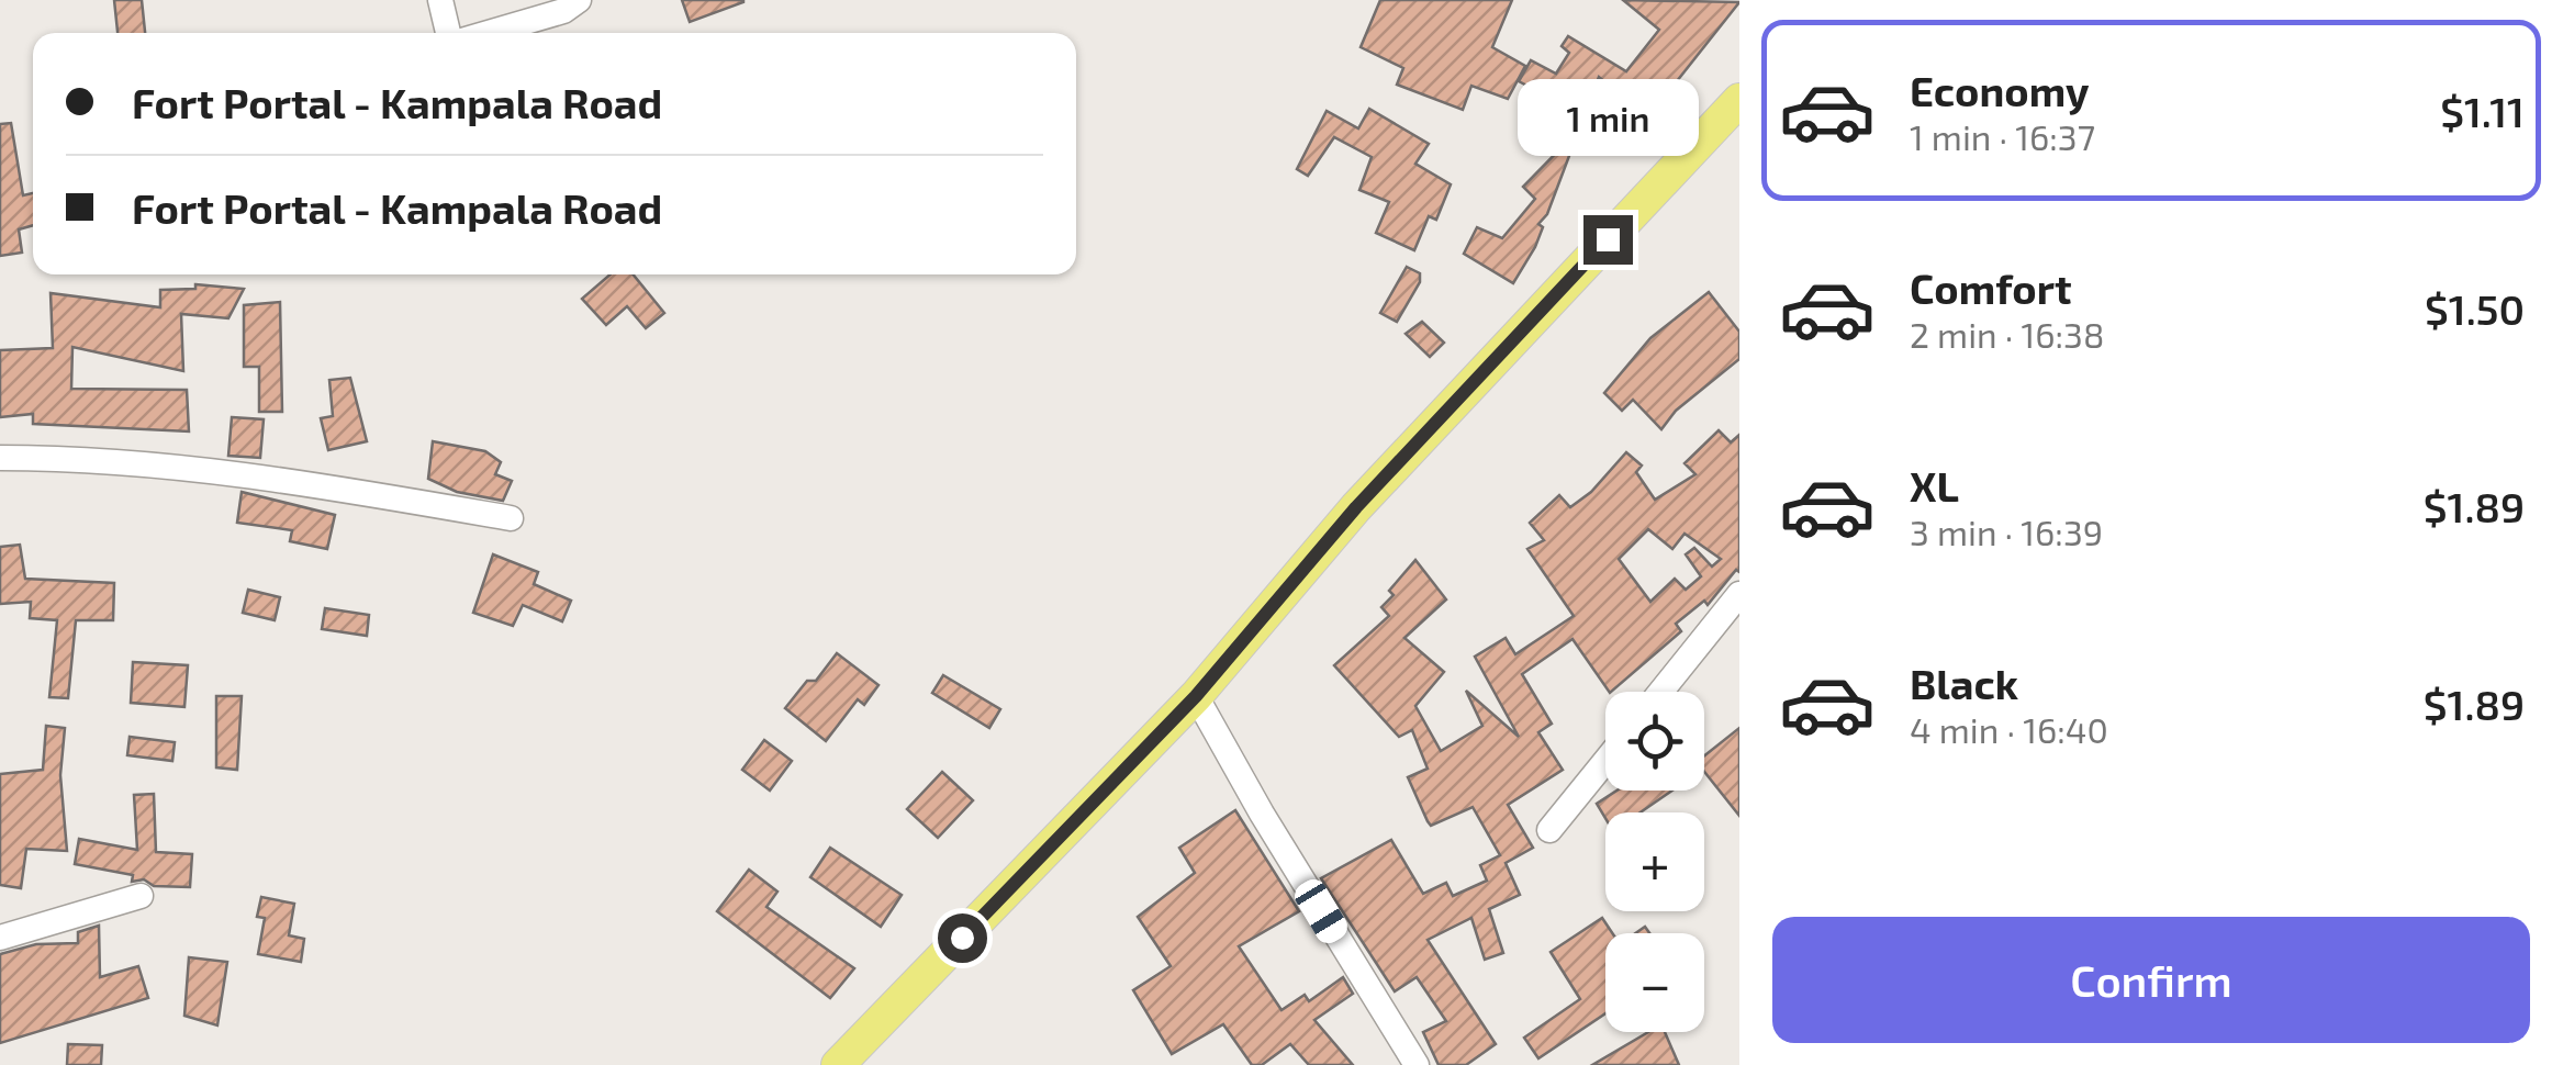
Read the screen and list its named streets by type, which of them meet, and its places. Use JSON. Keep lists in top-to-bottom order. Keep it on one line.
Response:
{"page":{"list":[{"name":"Economy","note":"1 min · 16:37","value":"$1.11"},{"name":"Comfort","note":"2 min · 16:38","value":"$1.50"},{"name":"XL","note":"3 min · 16:39","value":"$1.89"},{"name":"Black","note":"4 min · 16:40","value":"$1.89"}],"banner":["Fort Portal - Kampala Road","Fort Portal - Kampala Road"],"bubble":"1 min","map_buttons":["+","−"],"buttons":"Confirm"}}
